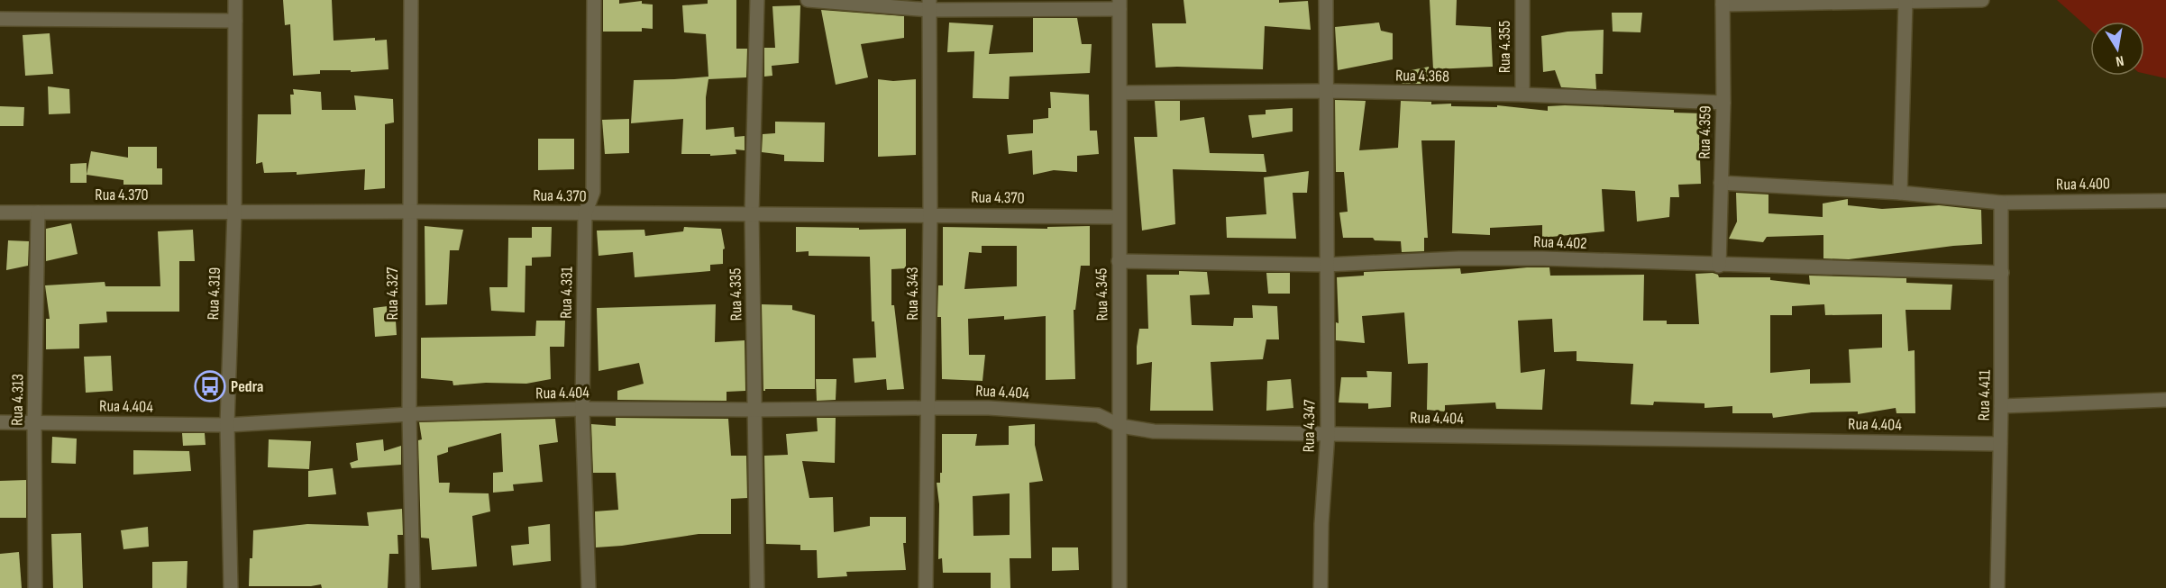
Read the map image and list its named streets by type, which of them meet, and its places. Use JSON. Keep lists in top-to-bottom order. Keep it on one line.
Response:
{"streets":{"street":["Rua 4.355","Rua 4.368","Rua 4.359","Rua 4.400","Rua 4.370","Rua 4.402","Rua 4.331","Rua 4.319","Rua 4.327","Rua 4.343","Rua 4.335","Rua 4.345","Rua 4.404","Rua 4.411","Rua 4.313","Rua 4.347"]},"crossings":[["Rua 4.355","Rua 4.368"],["Rua 4.368","Rua 4.359"],["Rua 4.368","Rua 4.345"],["Rua 4.368","Rua 4.347"],["Rua 4.359","Rua 4.400"],["Rua 4.359","Rua 4.402"],["Rua 4.400","Rua 4.411"],["Rua 4.370","Rua 4.331"],["Rua 4.370","Rua 4.319"],["Rua 4.370","Rua 4.327"],["Rua 4.370","Rua 4.343"],["Rua 4.370","Rua 4.335"],["Rua 4.370","Rua 4.345"],["Rua 4.370","Rua 4.313"],["Rua 4.402","Rua 4.345"],["Rua 4.402","Rua 4.411"],["Rua 4.402","Rua 4.347"],["Rua 4.331","Rua 4.404"],["Rua 4.319","Rua 4.404"],["Rua 4.327","Rua 4.404"],["Rua 4.343","Rua 4.404"],["Rua 4.335","Rua 4.404"],["Rua 4.345","Rua 4.404"],["Rua 4.404","Rua 4.411"],["Rua 4.404","Rua 4.313"],["Rua 4.404","Rua 4.347"]],"places":{"bus stop":["Pedra"]},"north":"bottom"}
